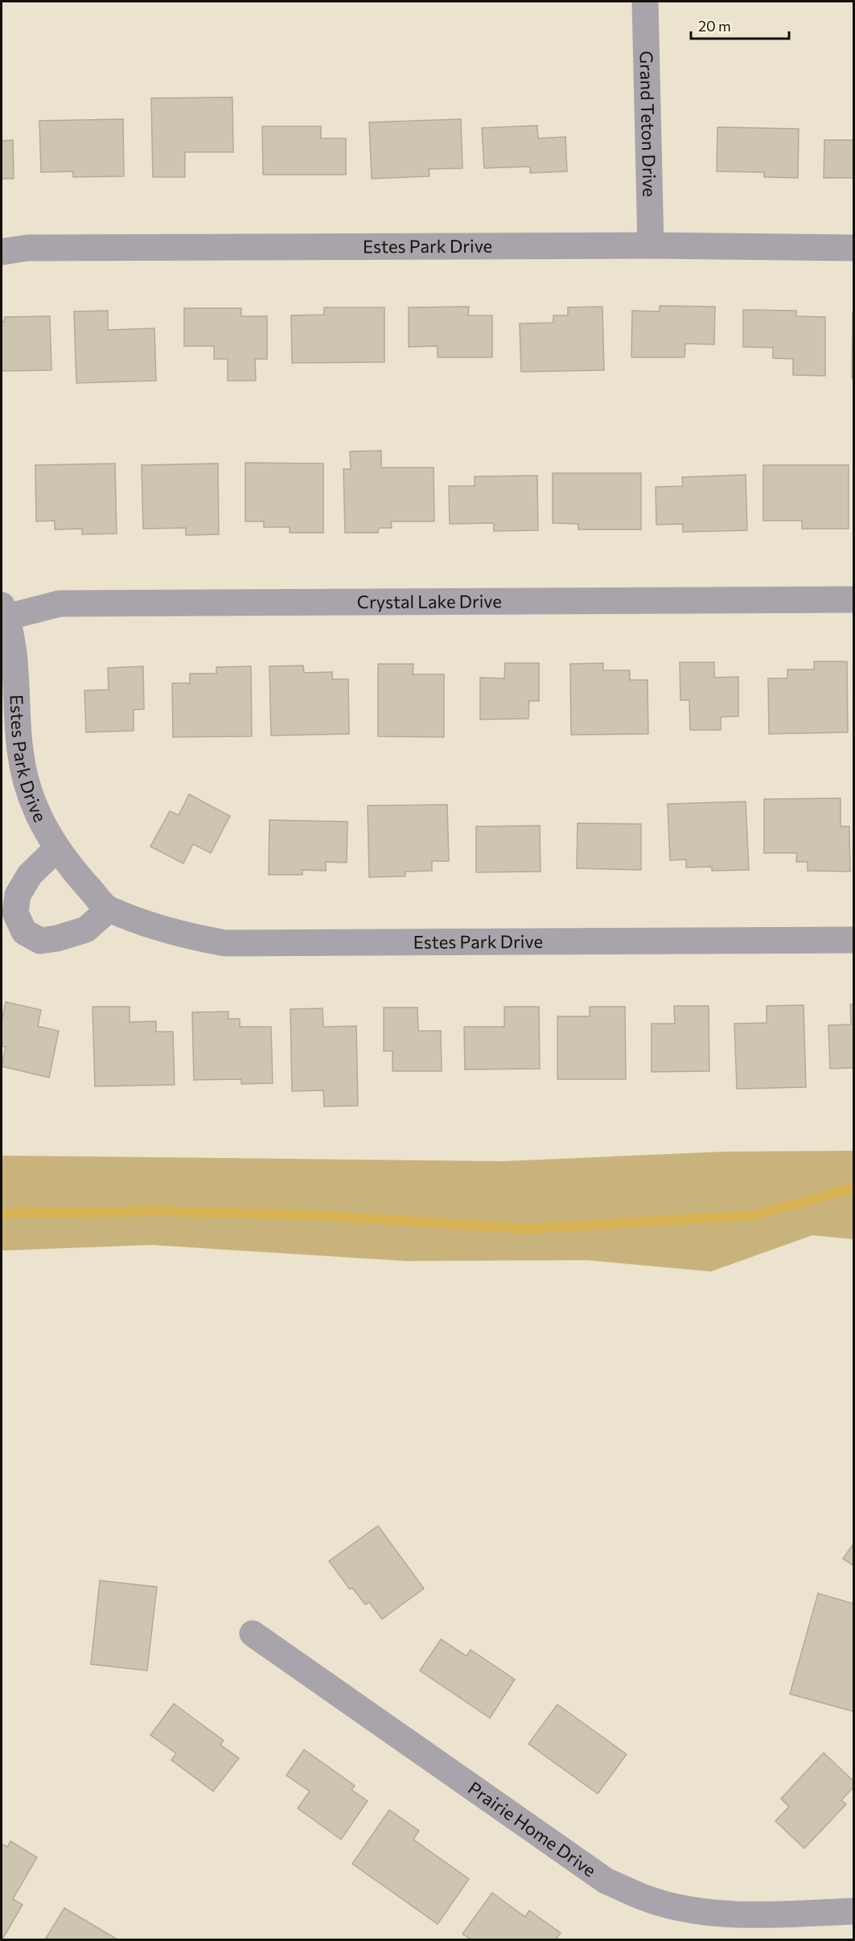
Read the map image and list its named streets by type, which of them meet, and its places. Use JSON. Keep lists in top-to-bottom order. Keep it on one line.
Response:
{"streets":{"street":["Grand Teton Drive","Estes Park Drive","Crystal Lake Drive","Prairie Home Drive"]},"crossings":[["Grand Teton Drive","Estes Park Drive"],["Estes Park Drive","Crystal Lake Drive"]],"scale_bar":"20 m"}
